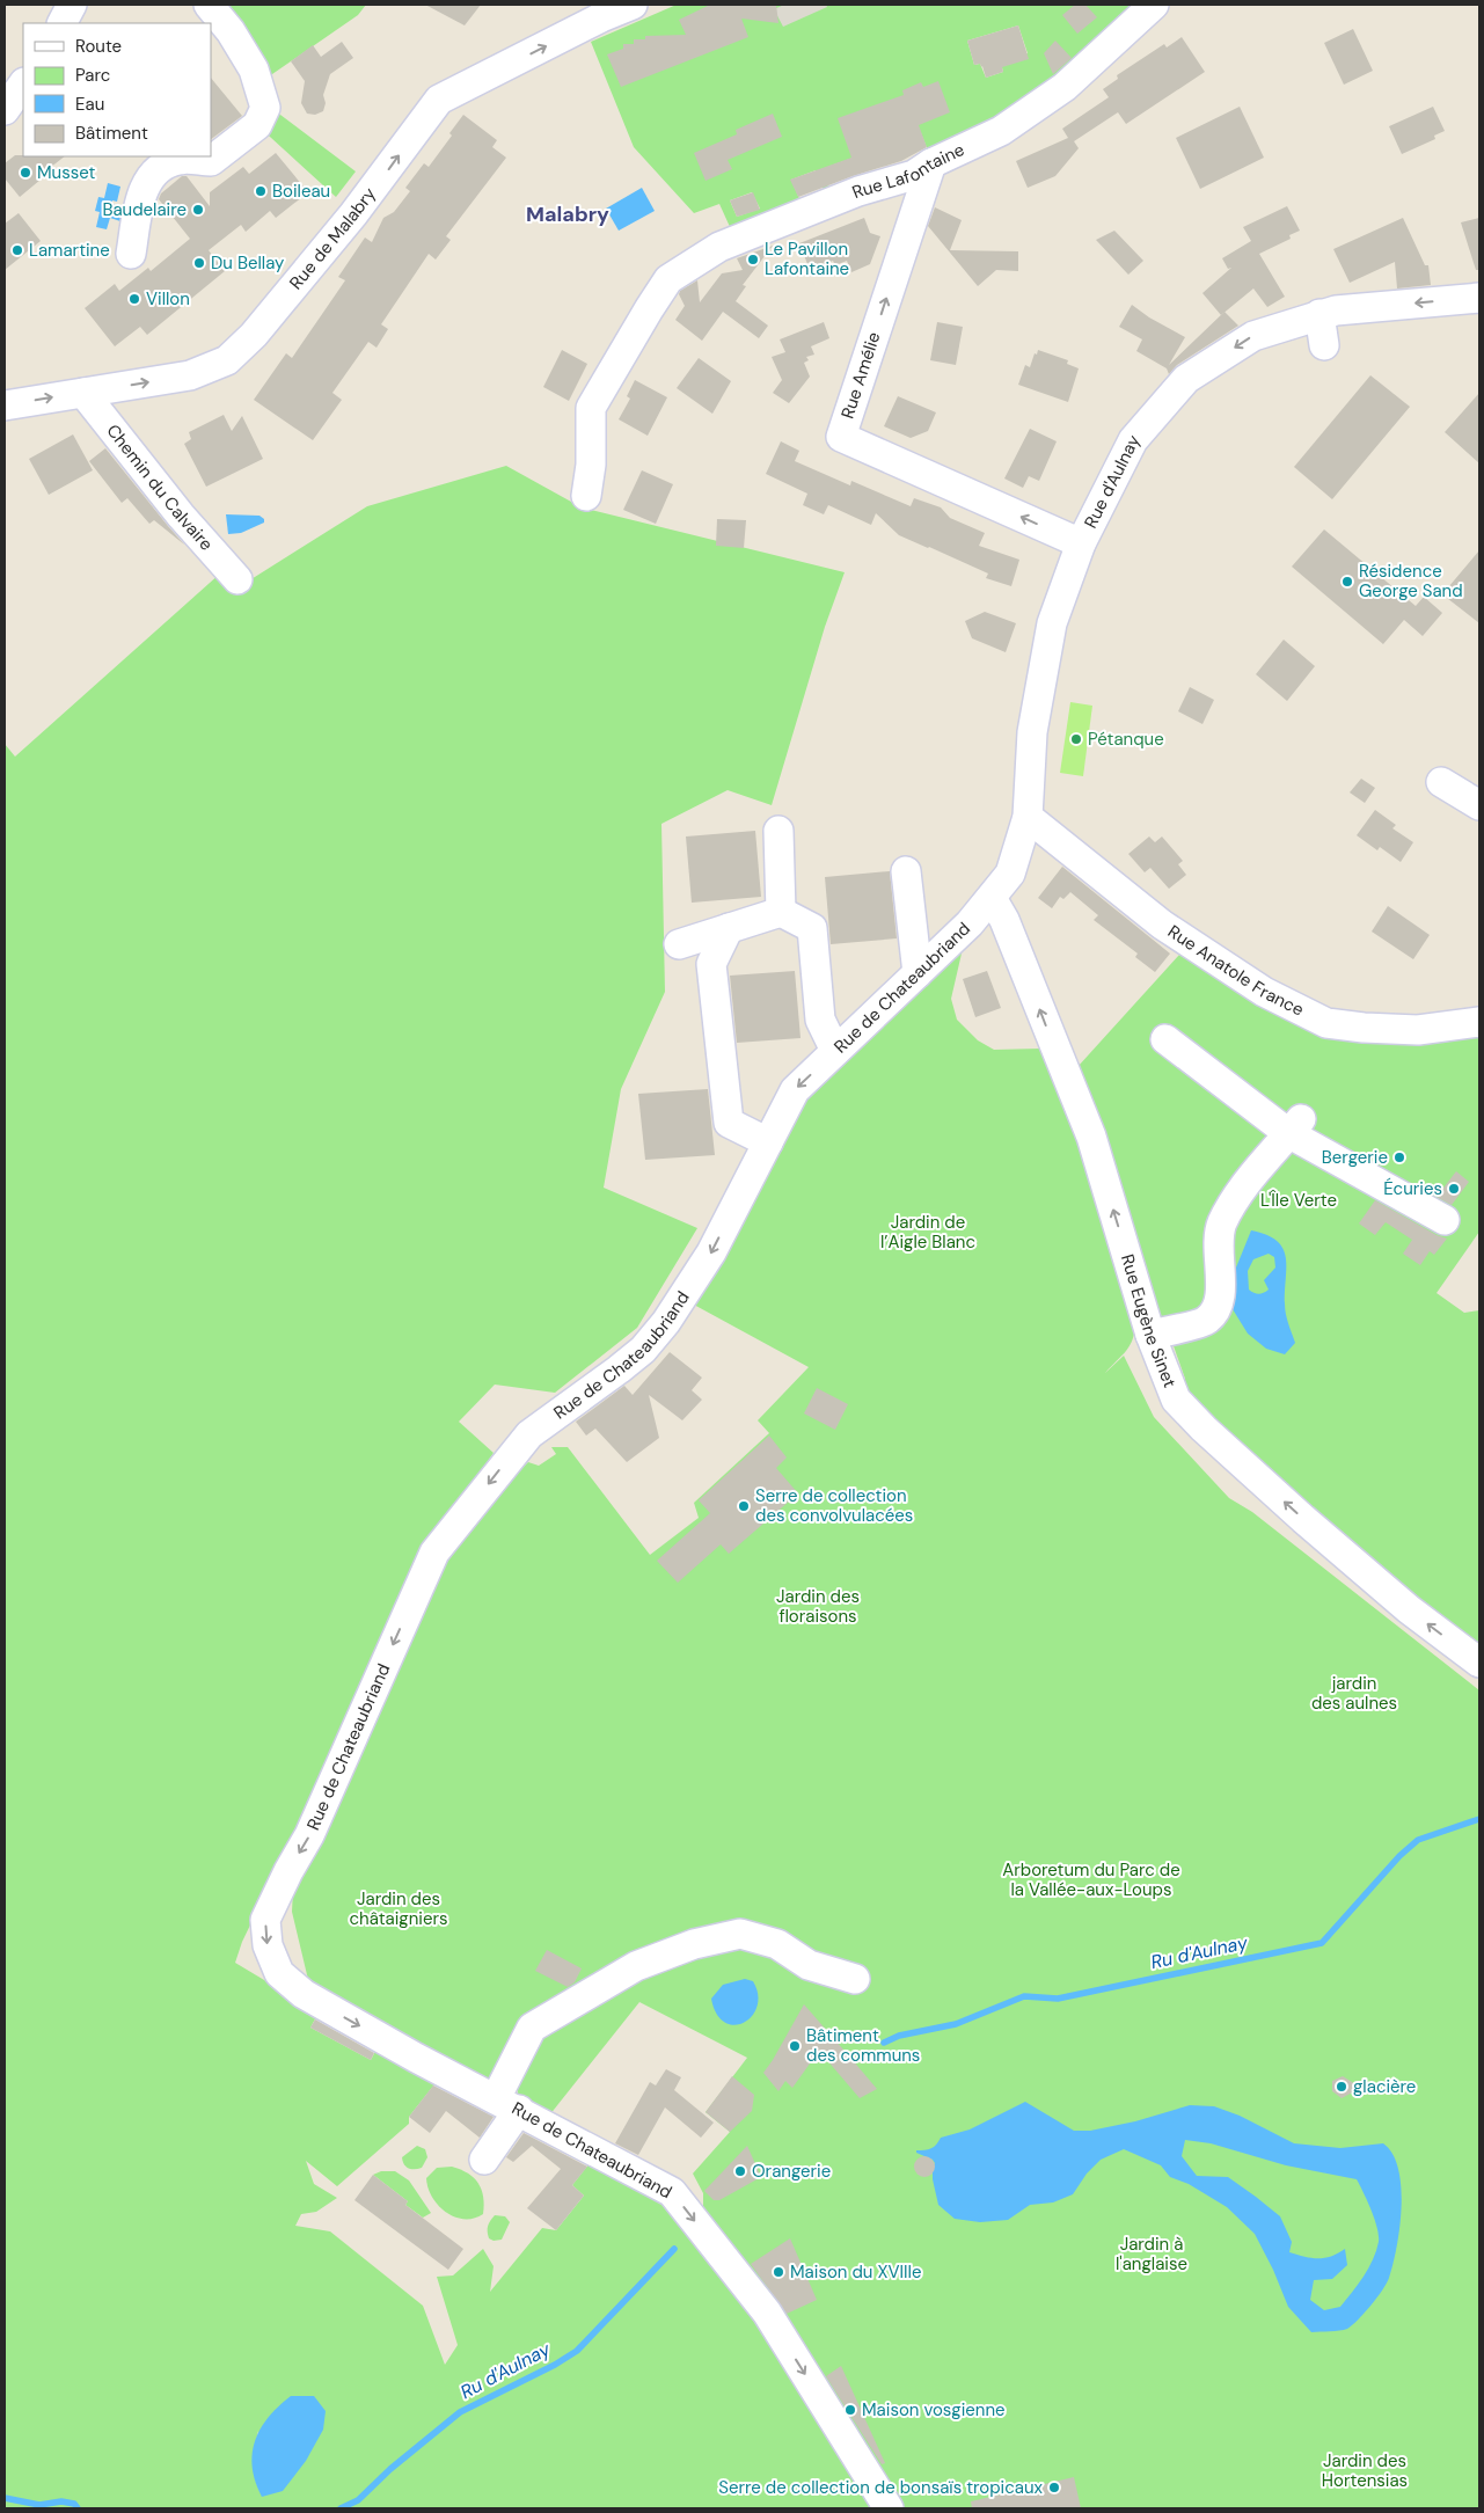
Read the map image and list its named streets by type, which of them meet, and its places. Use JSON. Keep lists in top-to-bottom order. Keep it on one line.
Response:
{"streets":{"street":["Rue Lafontaine","Rue de Malabry","Rue Amélie","Rue d'Aulnay","Chemin du Calvaire","Rue Anatole France","Rue de Chateaubriand","Rue Eugène Sinet"]},"crossings":[["Rue Lafontaine","Rue Amélie"],["Rue de Malabry","Chemin du Calvaire"],["Rue Amélie","Rue d'Aulnay"],["Rue d'Aulnay","Rue Anatole France"],["Rue d'Aulnay","Rue de Chateaubriand"],["Rue d'Aulnay","Rue Eugène Sinet"],["Rue de Chateaubriand","Rue Eugène Sinet"]],"one_way":["Rue de Malabry","Rue d'Aulnay","Rue Eugène Sinet"],"districts":["Malabry"],"water":["Ru d'Aulnay"],"parks":["L'Île Verte","Jardin de l’Aigle Blanc","Jardin des floraisons","jardin des aulnes","Arboretum du Parc de la Vallée-aux-Loups","Jardin des châtaigniers","Jardin à l'anglaise","Jardin des Hortensias"],"places":["Musset","Boileau","Baudelaire","Lamartine","Le Pavillon Lafontaine","Du Bellay","Villon","Résidence George Sand","Pétanque","Bergerie","Écuries","Serre de collection des convolvulacées","Bâtiment des communs","glacière","Orangerie","Maison du XVIIIe","Maison vosgienne","Serre de collection de bonsaïs tropicaux"],"legend":["Route","Parc","Eau","Bâtiment"]}
